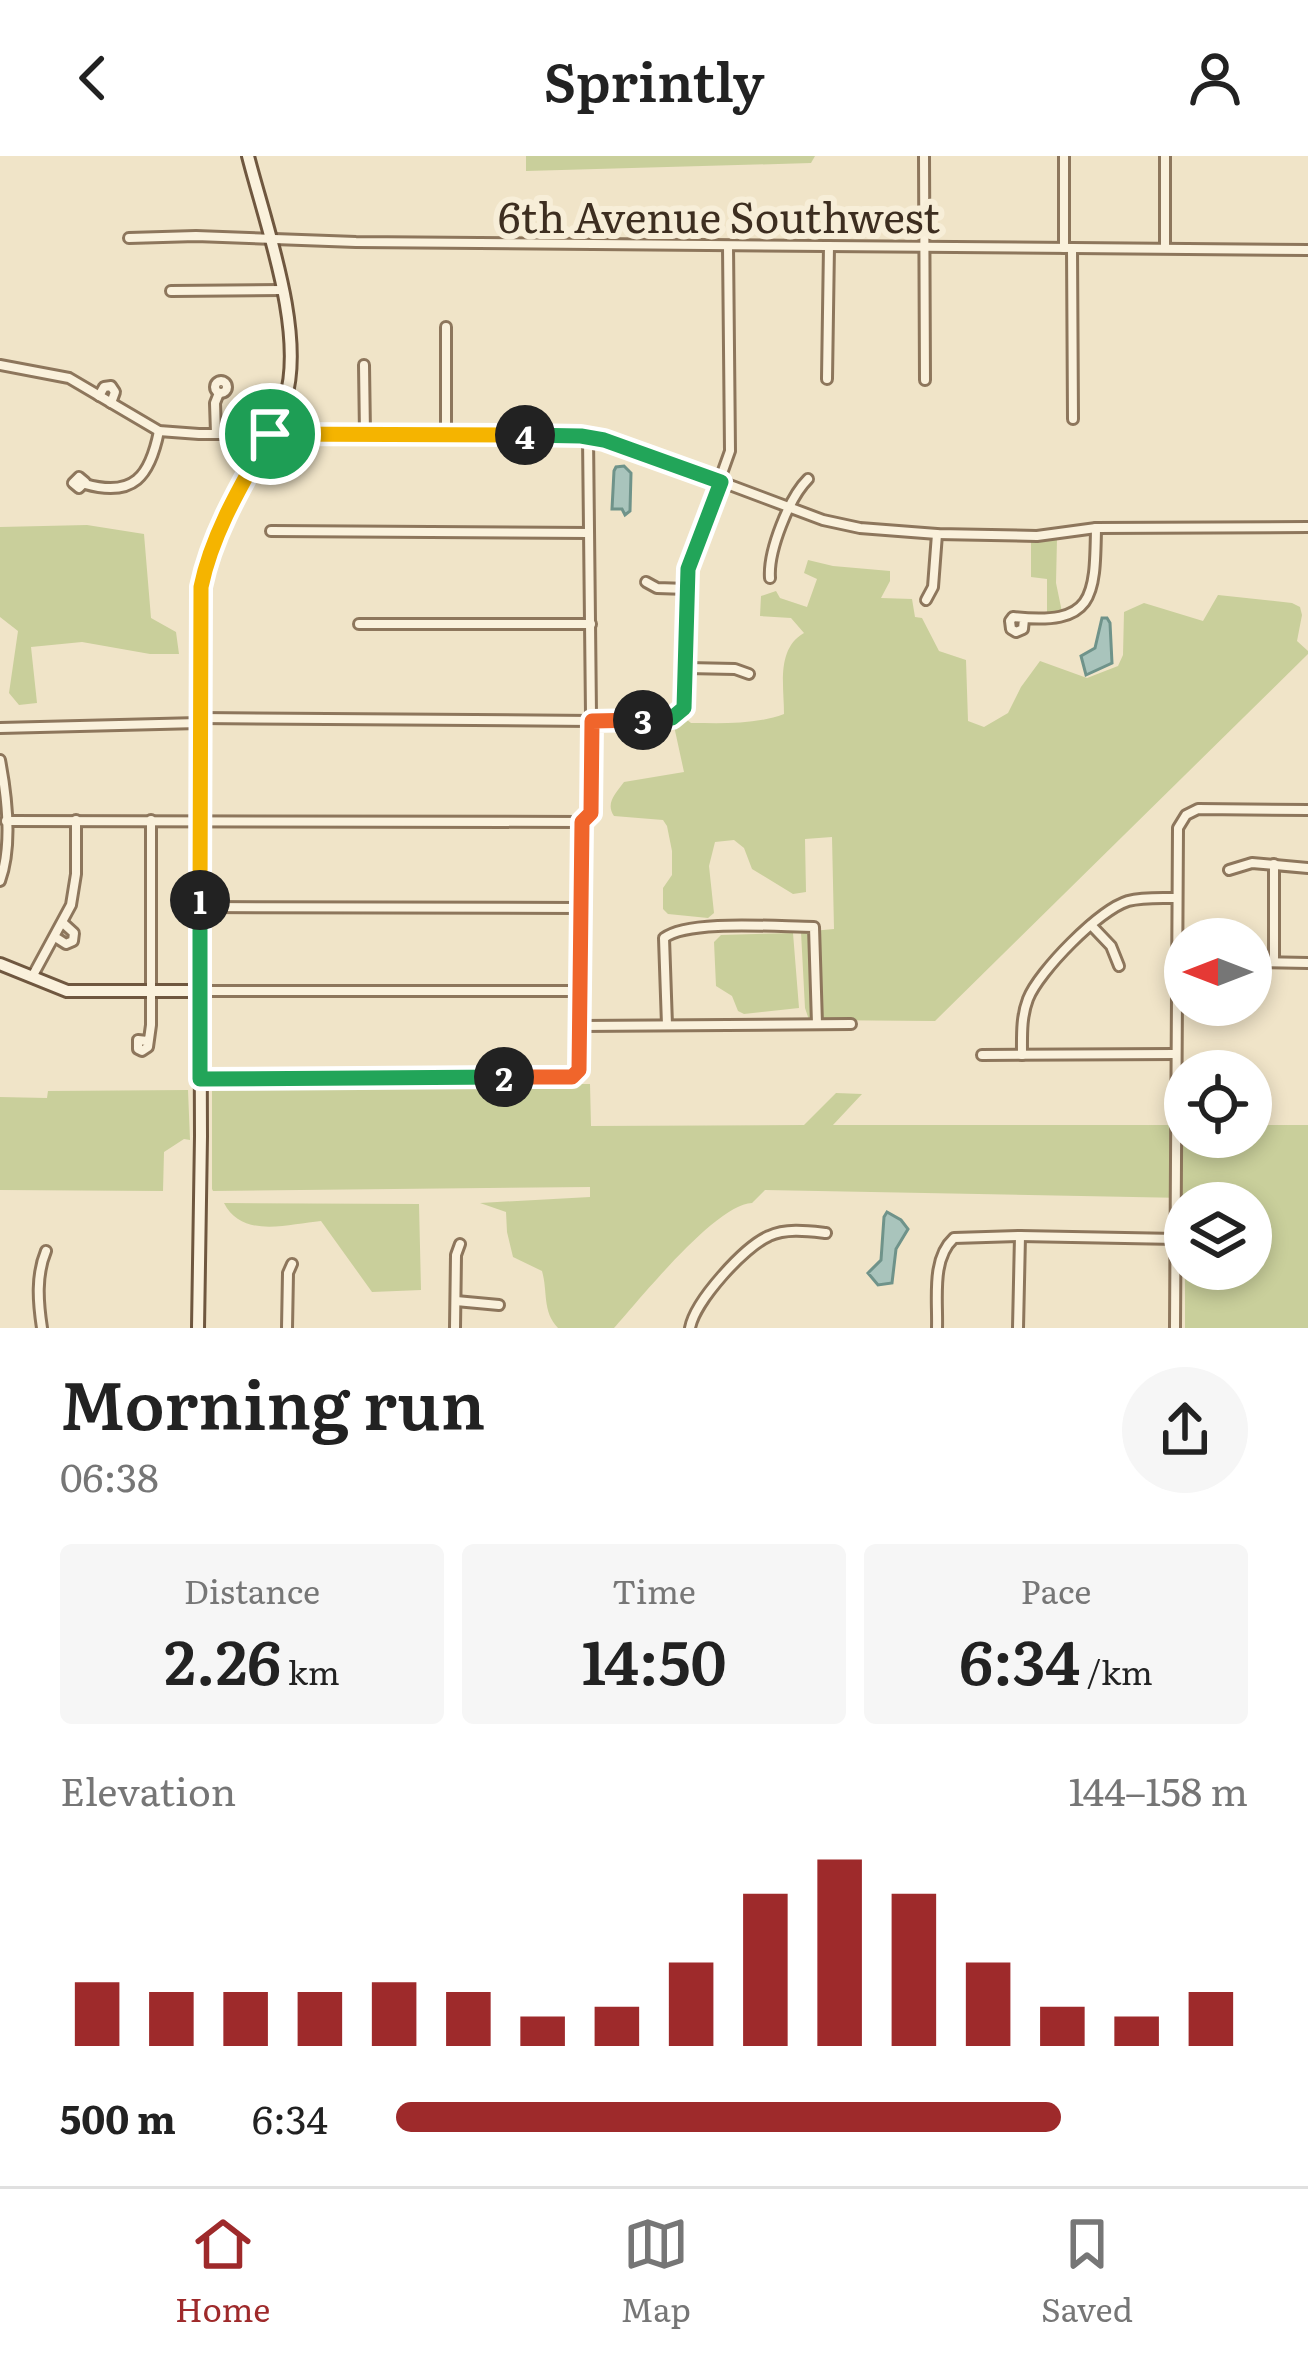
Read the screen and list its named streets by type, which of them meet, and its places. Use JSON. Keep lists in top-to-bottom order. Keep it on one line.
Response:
{"streets":{"street":["6th Avenue Southwest"]},"north":"left","page":{"header":"Sprintly","pins":["4","3","1","2"],"heading":["Morning run","06:38"],"stats":[["Distance","2.26 km"],["Time","14:50"],["Pace","6:34 /km"]],"chart":["Elevation","144–158 m"],"list":[{"name":"500 m","note":"6:34"}],"tabs":["Home","Map","Saved"]}}
